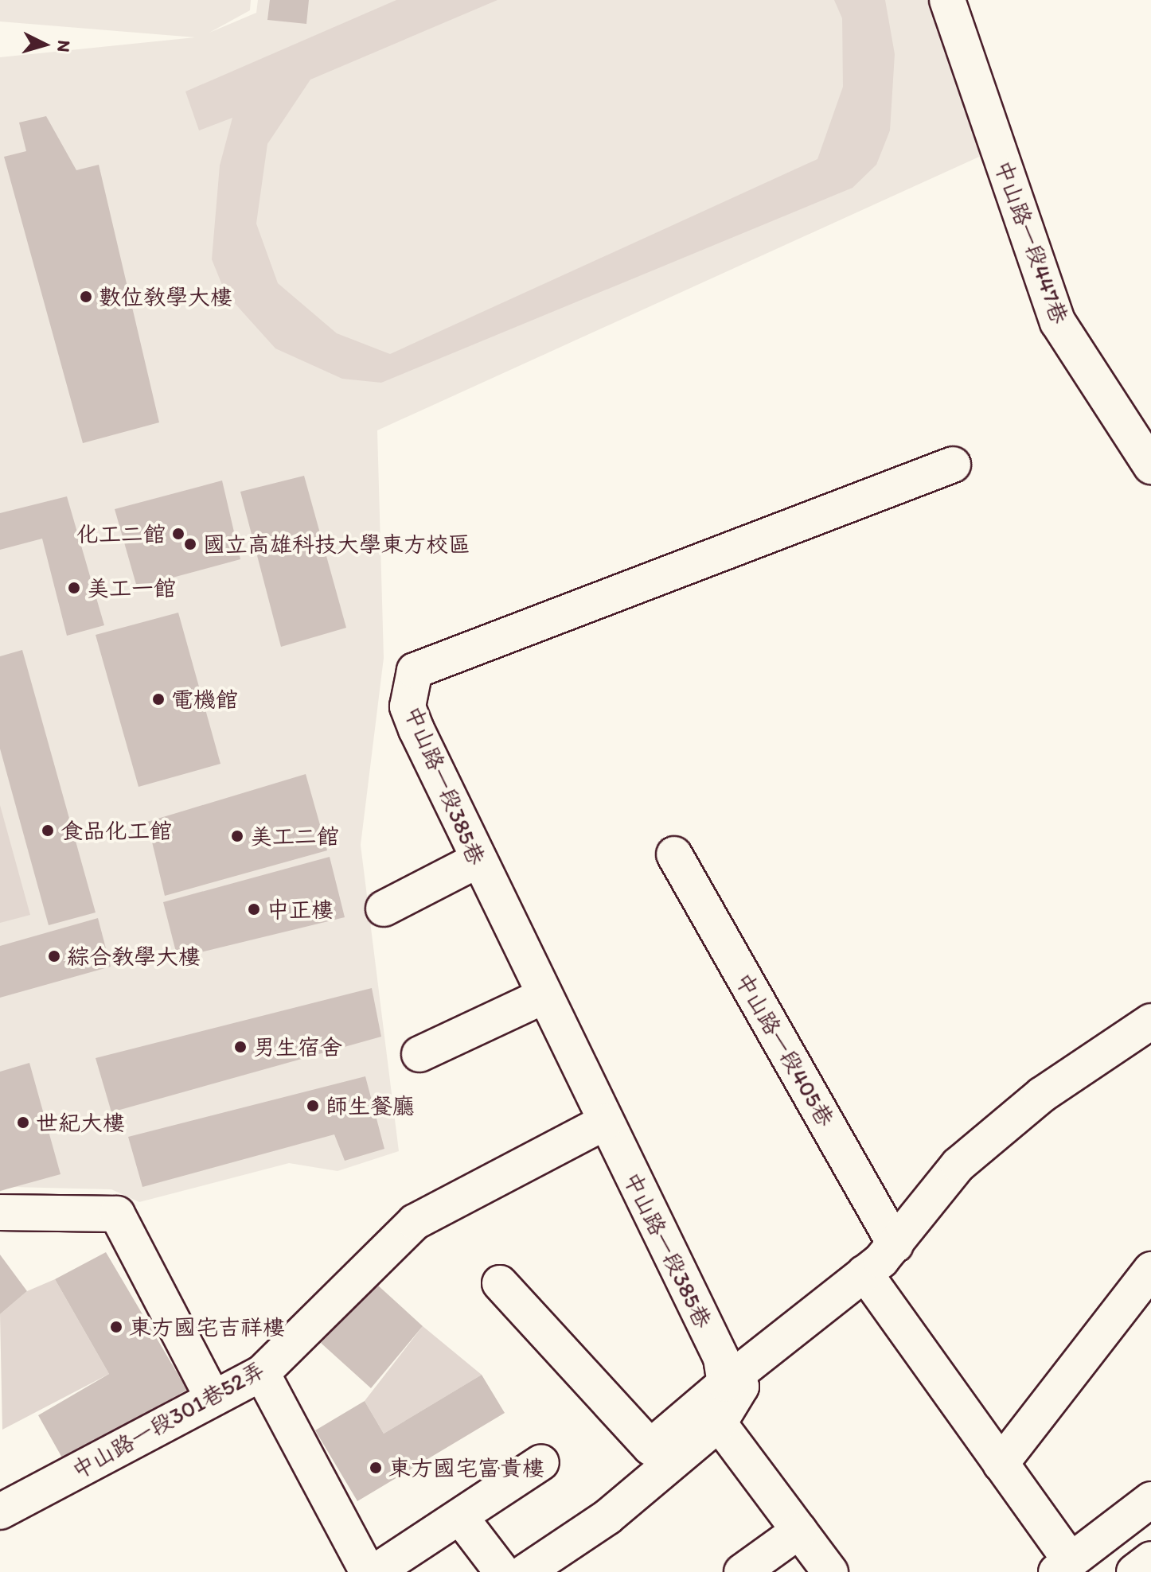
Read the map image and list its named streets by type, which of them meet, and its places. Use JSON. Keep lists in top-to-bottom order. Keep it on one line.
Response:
{"streets":{"street":["中山路一段447巷","中山路一段385巷","中山路一段405巷","中山路一段301巷52弄"]},"crossings":[["中山路一段385巷","中山路一段301巷52弄"]],"places":["數位教學大樓","化工二館","國立高雄科技大學東方校區","美工一館","電機館","食品化工館","美工二館","中正樓","綜合教學大樓","男生宿舍","師生餐廳","世紀大樓","東方國宅吉祥樓","東方國宅富貴樓"],"north":"right"}
